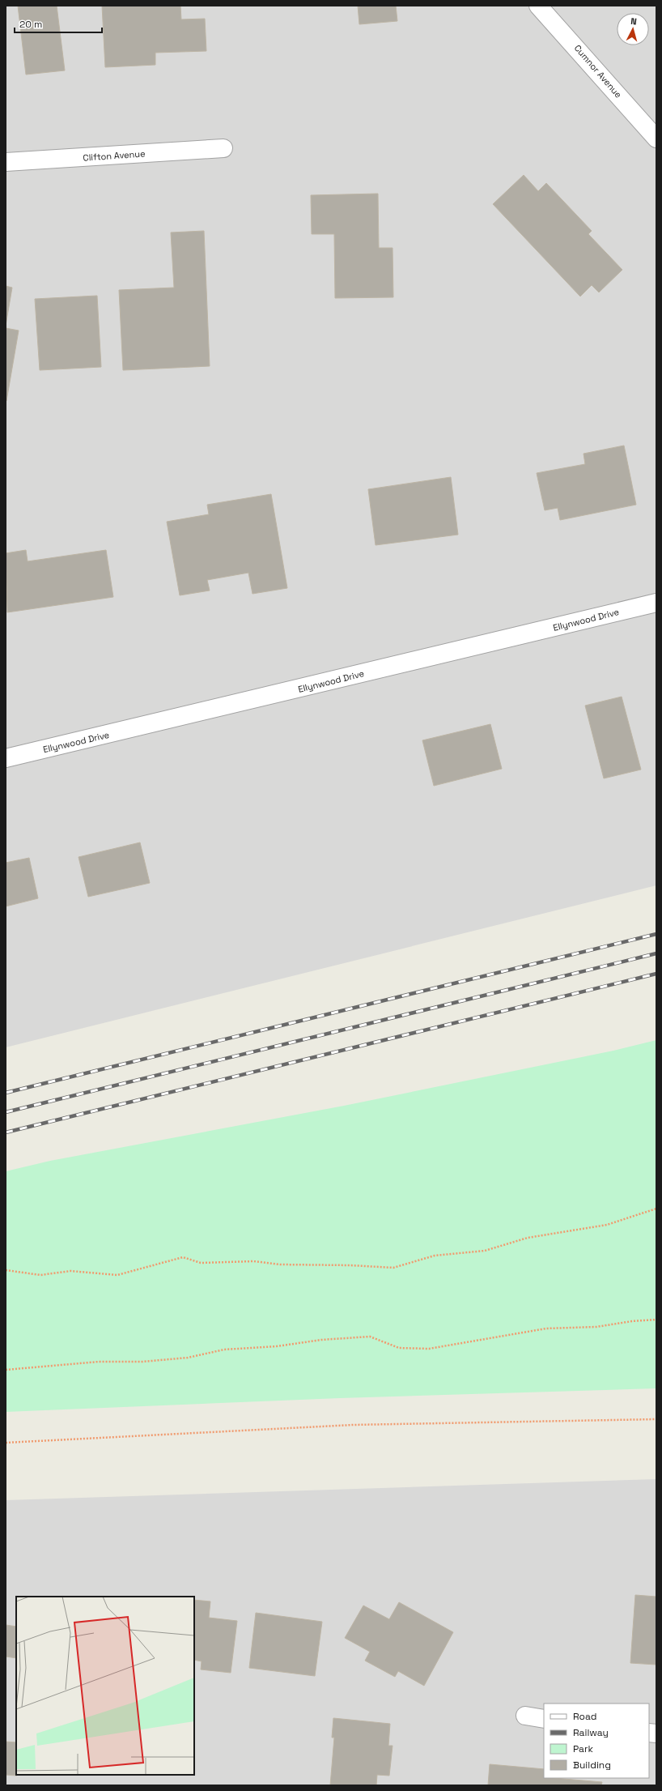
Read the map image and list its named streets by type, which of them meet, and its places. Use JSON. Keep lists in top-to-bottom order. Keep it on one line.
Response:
{"streets":{"street":["Cumnor Avenue","Clifton Avenue","Ellynwood Drive"]},"legend":["Road","Railway","Park","Building"],"scale_bar":"20 m","north":"top"}
